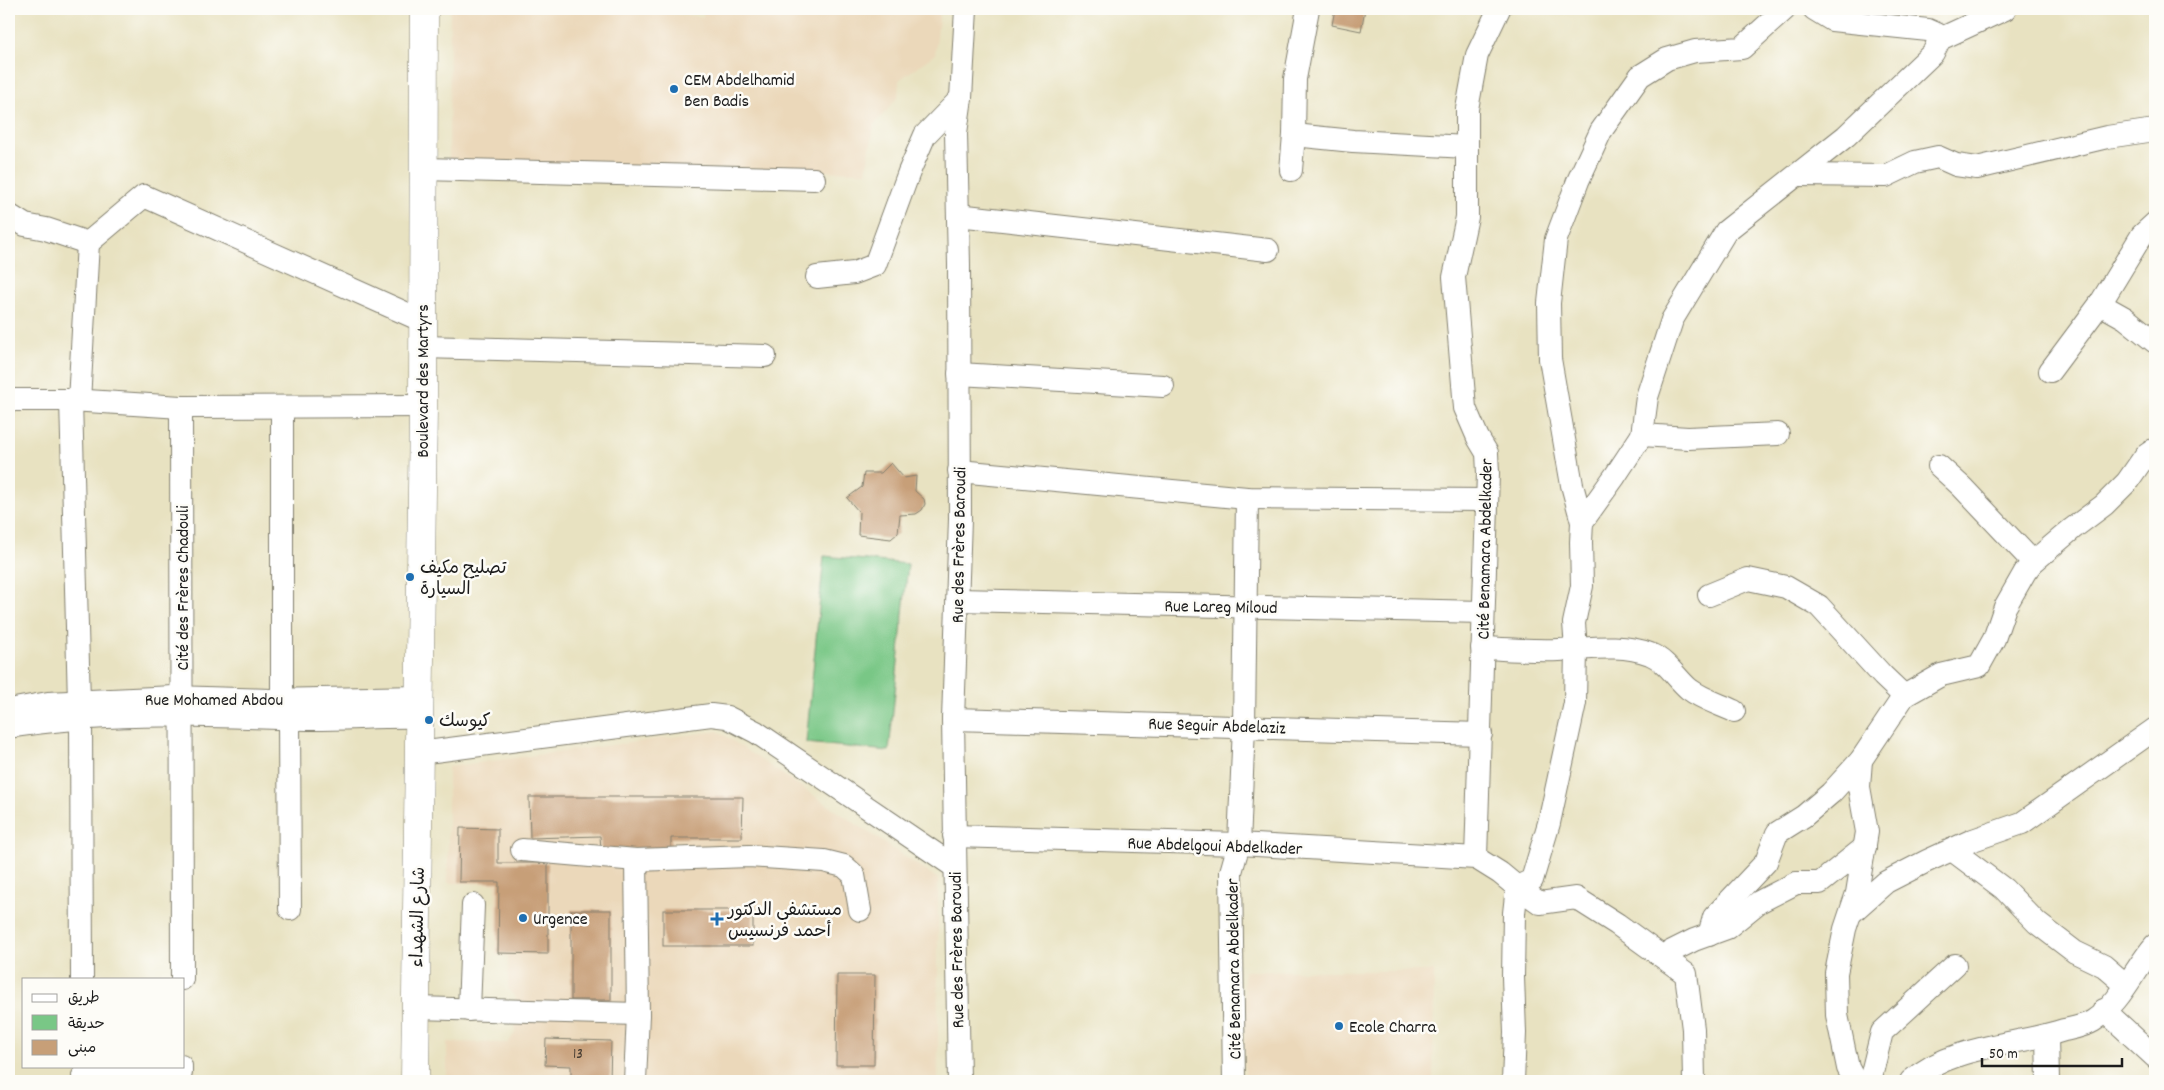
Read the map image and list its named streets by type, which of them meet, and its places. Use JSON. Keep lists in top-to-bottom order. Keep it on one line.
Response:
{"streets":{"main road":["Boulevard des Martyrs","شارع الشهداء"],"street":["Rue des Frères Baroudi","Cité Benamara Abdelkader","Cité des Frères Chadouli","Rue Lareg Miloud","Rue Mohamed Abdou","Rue Seguir Abdelaziz","Rue Abdelgoui Abdelkader"]},"crossings":[["Boulevard des Martyrs","Rue Mohamed Abdou"],["Boulevard des Martyrs","شارع الشهداء"],["Rue des Frères Baroudi","Rue Lareg Miloud"],["Rue des Frères Baroudi","Rue Seguir Abdelaziz"],["Rue des Frères Baroudi","Rue Abdelgoui Abdelkader"],["Cité Benamara Abdelkader","Rue Lareg Miloud"],["Cité Benamara Abdelkader","Rue Seguir Abdelaziz"],["Cité Benamara Abdelkader","Rue Abdelgoui Abdelkader"],["Cité des Frères Chadouli","Rue Mohamed Abdou"]],"places":{"other":["CEM Abdelhamid Ben Badis","تصليح مكيف السيارة","كيوسك","Urgence","Ecole Charra"],"health":["مستشفى الدكتور أحمد فرنسيس"]},"house_numbers":["13"],"legend":["طريق","حديقة","مبنى"],"scale_bar":"50 m"}
